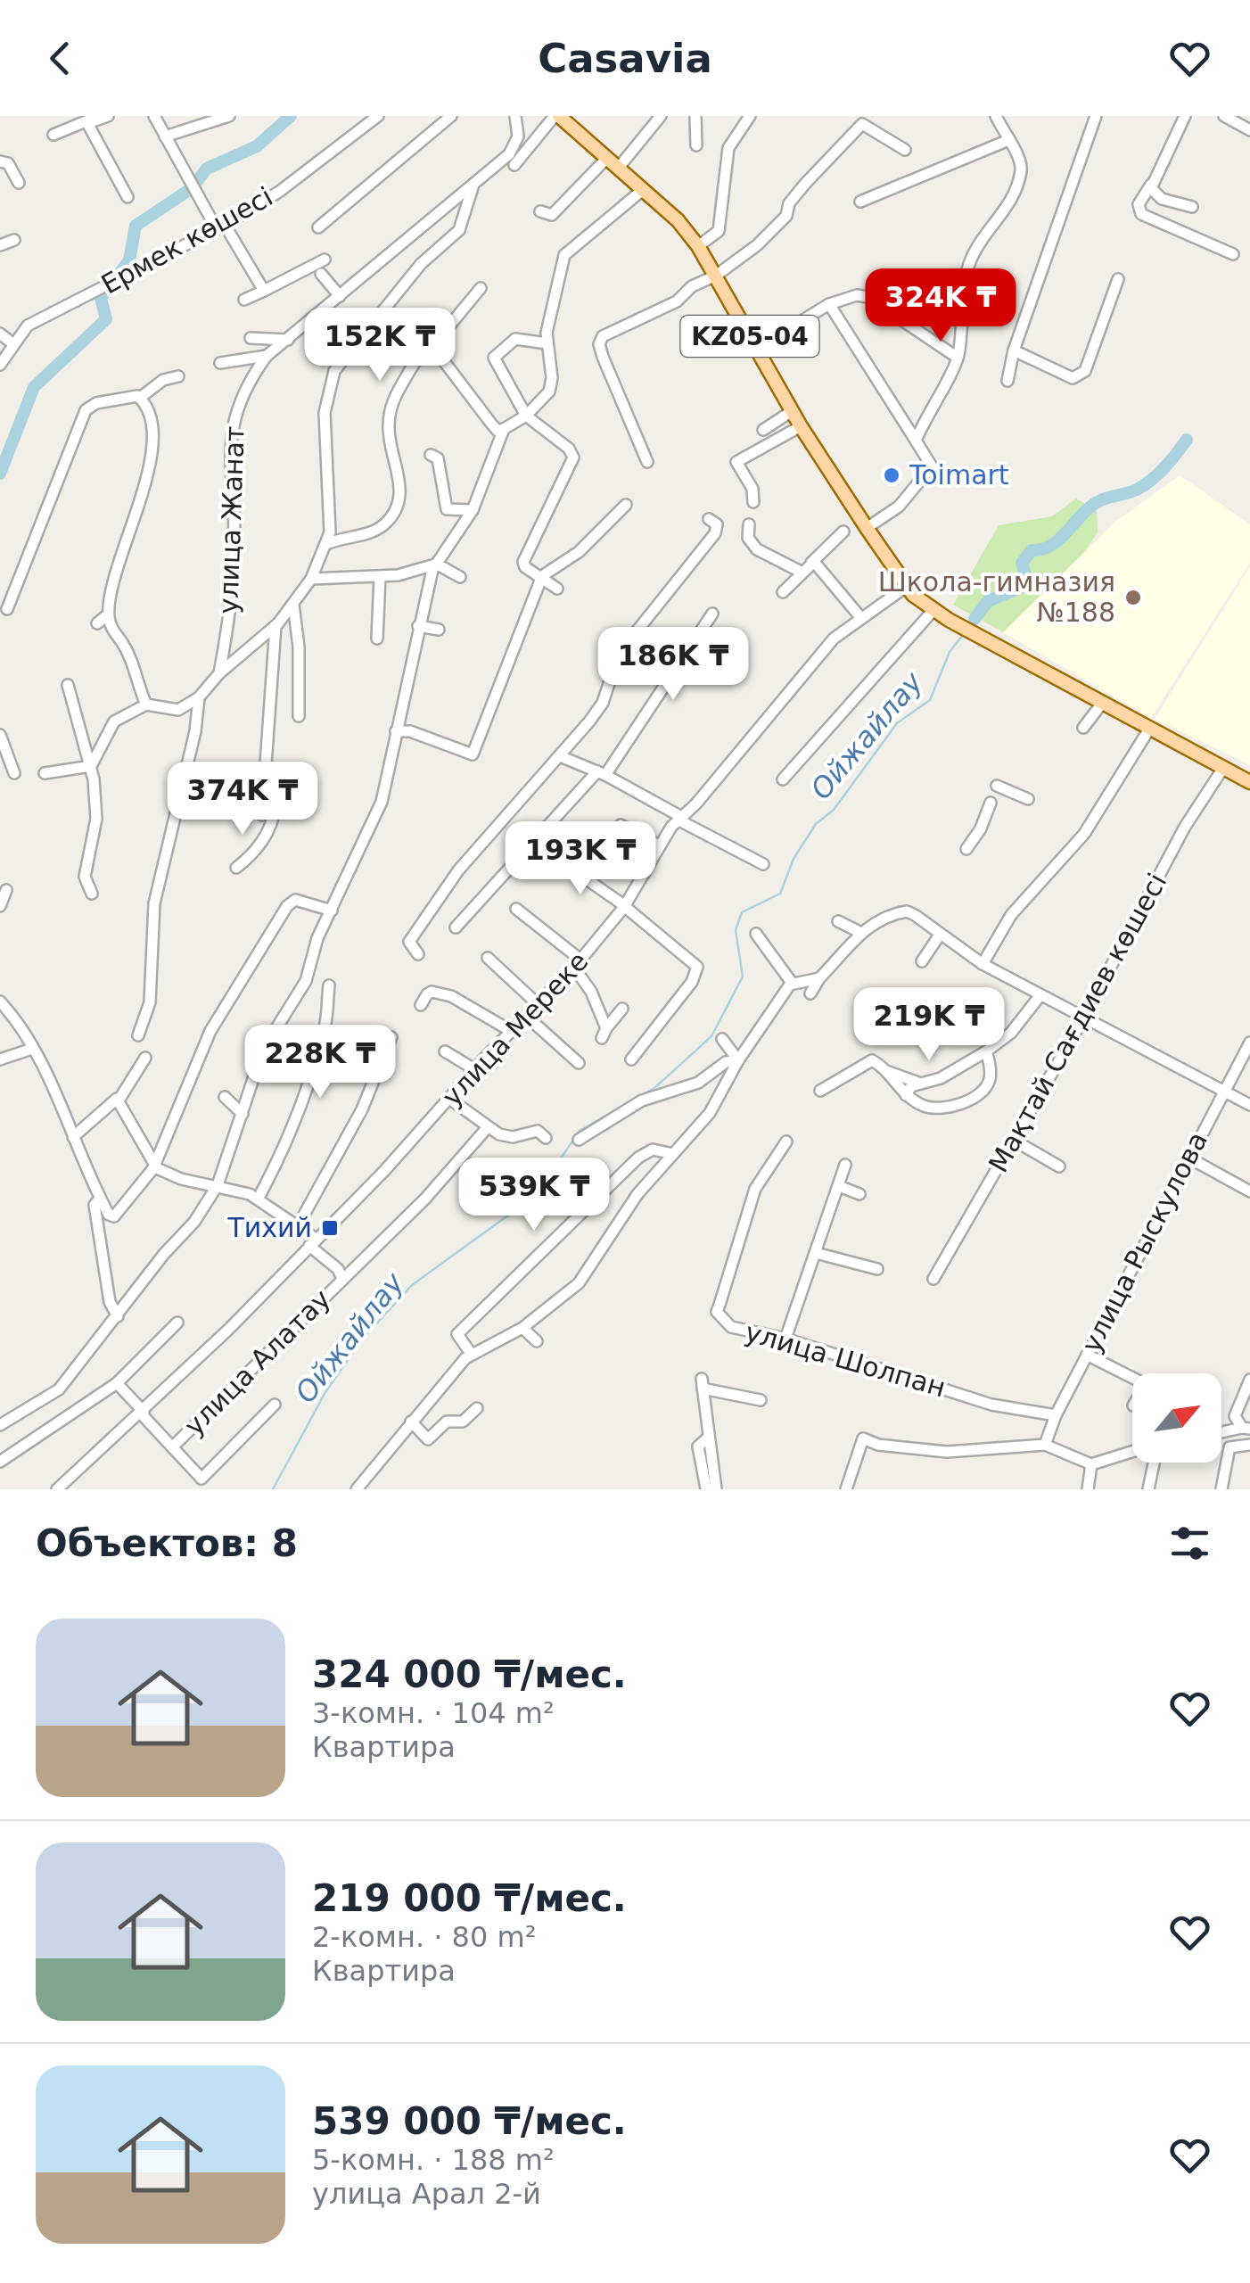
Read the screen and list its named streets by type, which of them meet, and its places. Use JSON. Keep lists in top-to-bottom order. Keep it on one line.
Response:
{"streets":{"main road":["KZ05-04"],"street":["Ермек көшесі","улица Жанат","Мақтай Сағдиев көшесі","улица Мереке","улица Рыскулова","улица Шолпан","улица Алатау"]},"crossings":[["KZ05-04","Мақтай Сағдиев көшесі"],["KZ05-04","улица Мереке"],["улица Рыскулова","улица Шолпан"]],"water":["Ойжайлау"],"places":{"other":["Toimart","Школа-гимназия №188"],"transit":["Тихий"]},"north":"top right","page":{"header":"Casavia","price":["324K ₸","152K ₸","186K ₸","374K ₸","193K ₸","219K ₸","228K ₸","539K ₸"],"heading":"Объектов: 8","list":[{"name":"324 000 ₸/мес.","note":"3-комн. · 104 m² · Квартира"},{"name":"219 000 ₸/мес.","note":"2-комн. · 80 m² · Квартира"},{"name":"539 000 ₸/мес.","note":"5-комн. · 188 m² · улица Арал 2-й"}]}}
